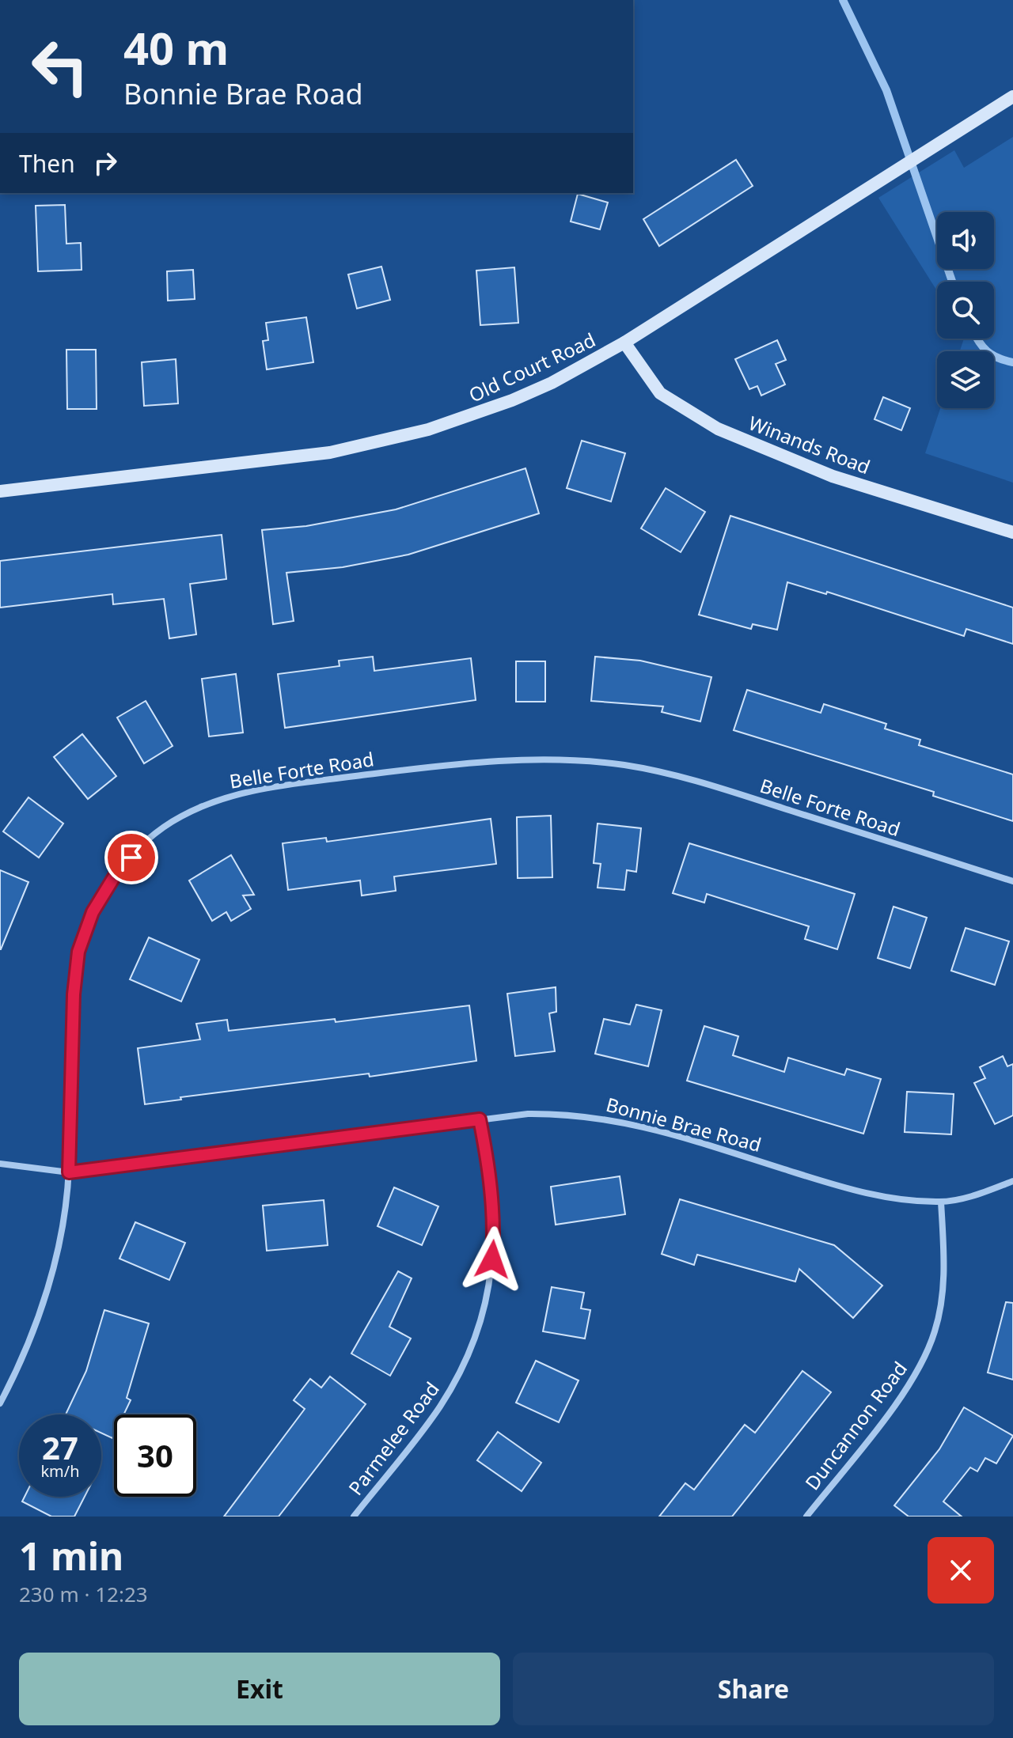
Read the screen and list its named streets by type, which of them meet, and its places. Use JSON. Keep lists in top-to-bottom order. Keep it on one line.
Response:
{"streets":{"main road":["Old Court Road","Winands Road"],"street":["Belle Forte Road","Bonnie Brae Road","Duncannon Road","Parmelee Road"]},"crossings":[["Old Court Road","Winands Road"],["Belle Forte Road","Bonnie Brae Road"],["Bonnie Brae Road","Duncannon Road"],["Bonnie Brae Road","Parmelee Road"]],"page":{"turn":["40 m","Bonnie Brae Road"],"then":"Then","speed":"27 km/h","limit":"30","heading":["1 min","230 m · 12:23"],"buttons":["Exit","Share"]}}
